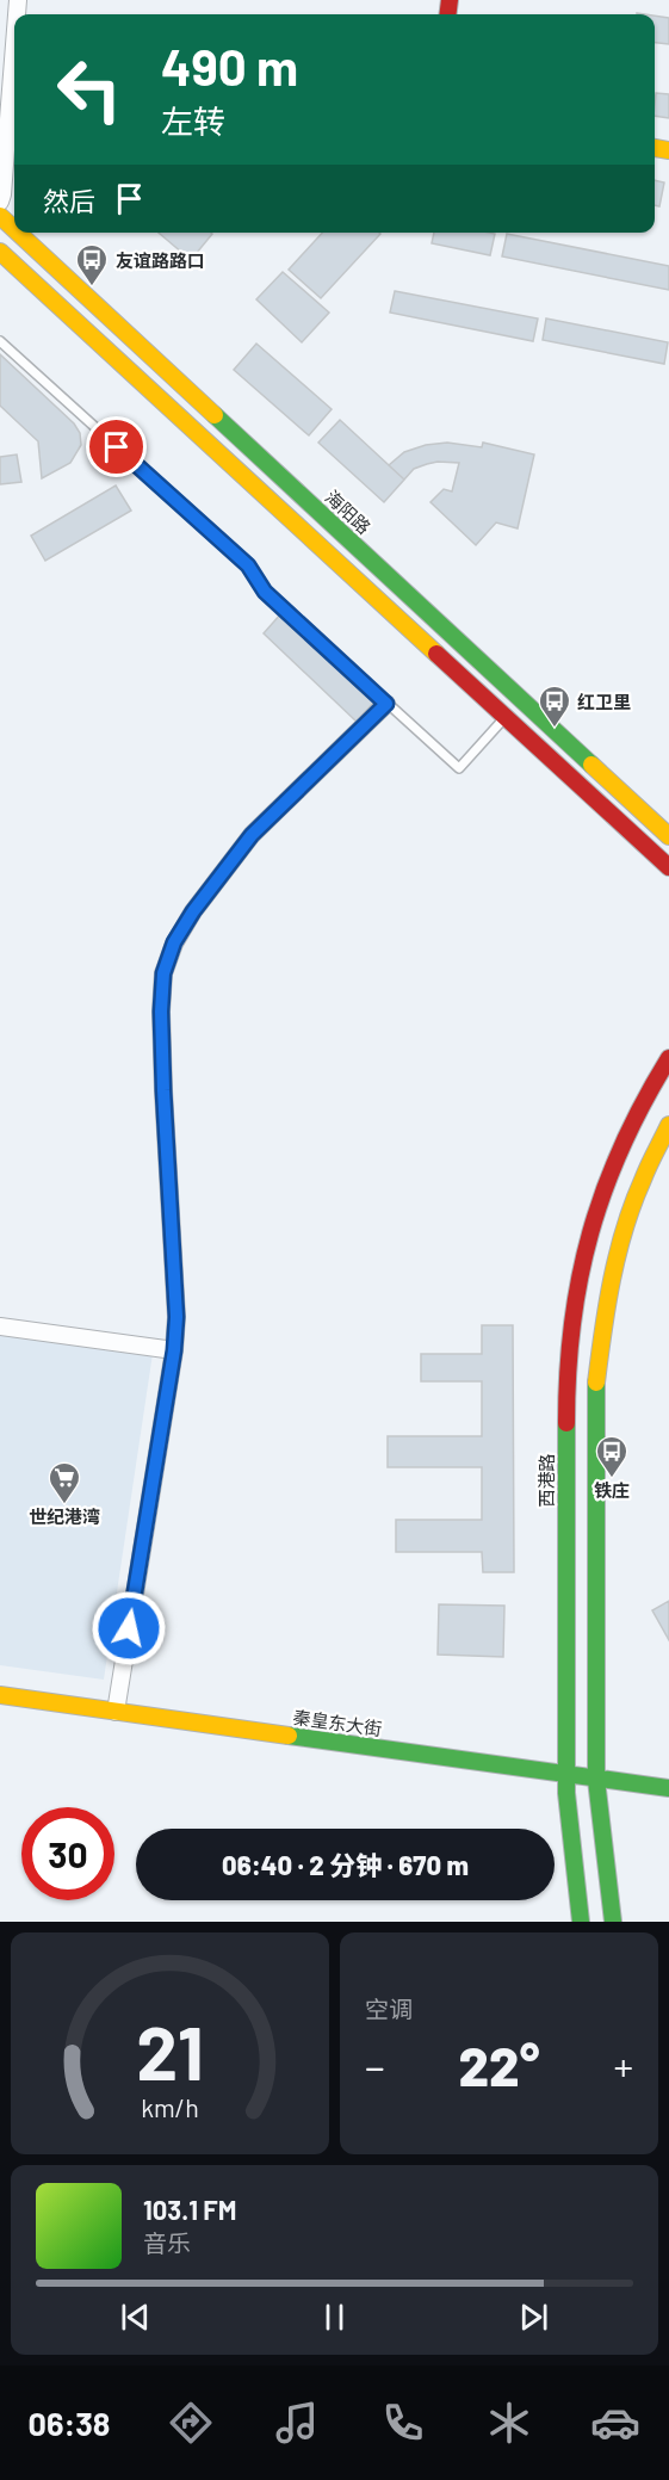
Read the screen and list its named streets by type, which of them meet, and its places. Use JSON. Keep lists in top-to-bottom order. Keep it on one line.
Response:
{"streets":{"main road":["海阳路","西港路","秦皇东大街"]},"crossings":[["西港路","秦皇东大街"]],"places":{"bus stop":["友谊路路口","红卫里","铁庄"],"supermarket":["世纪港湾"]},"page":{"turn":["490 m","左转"],"then":"然后","limit":"30","trip":"06:40 · 2 分钟 · 670 m","tile":"空调","heat":["−","22°","+"],"song":["103.1 FM","音乐"],"tabs":"06:38","gauge":["21","km/h"]}}
